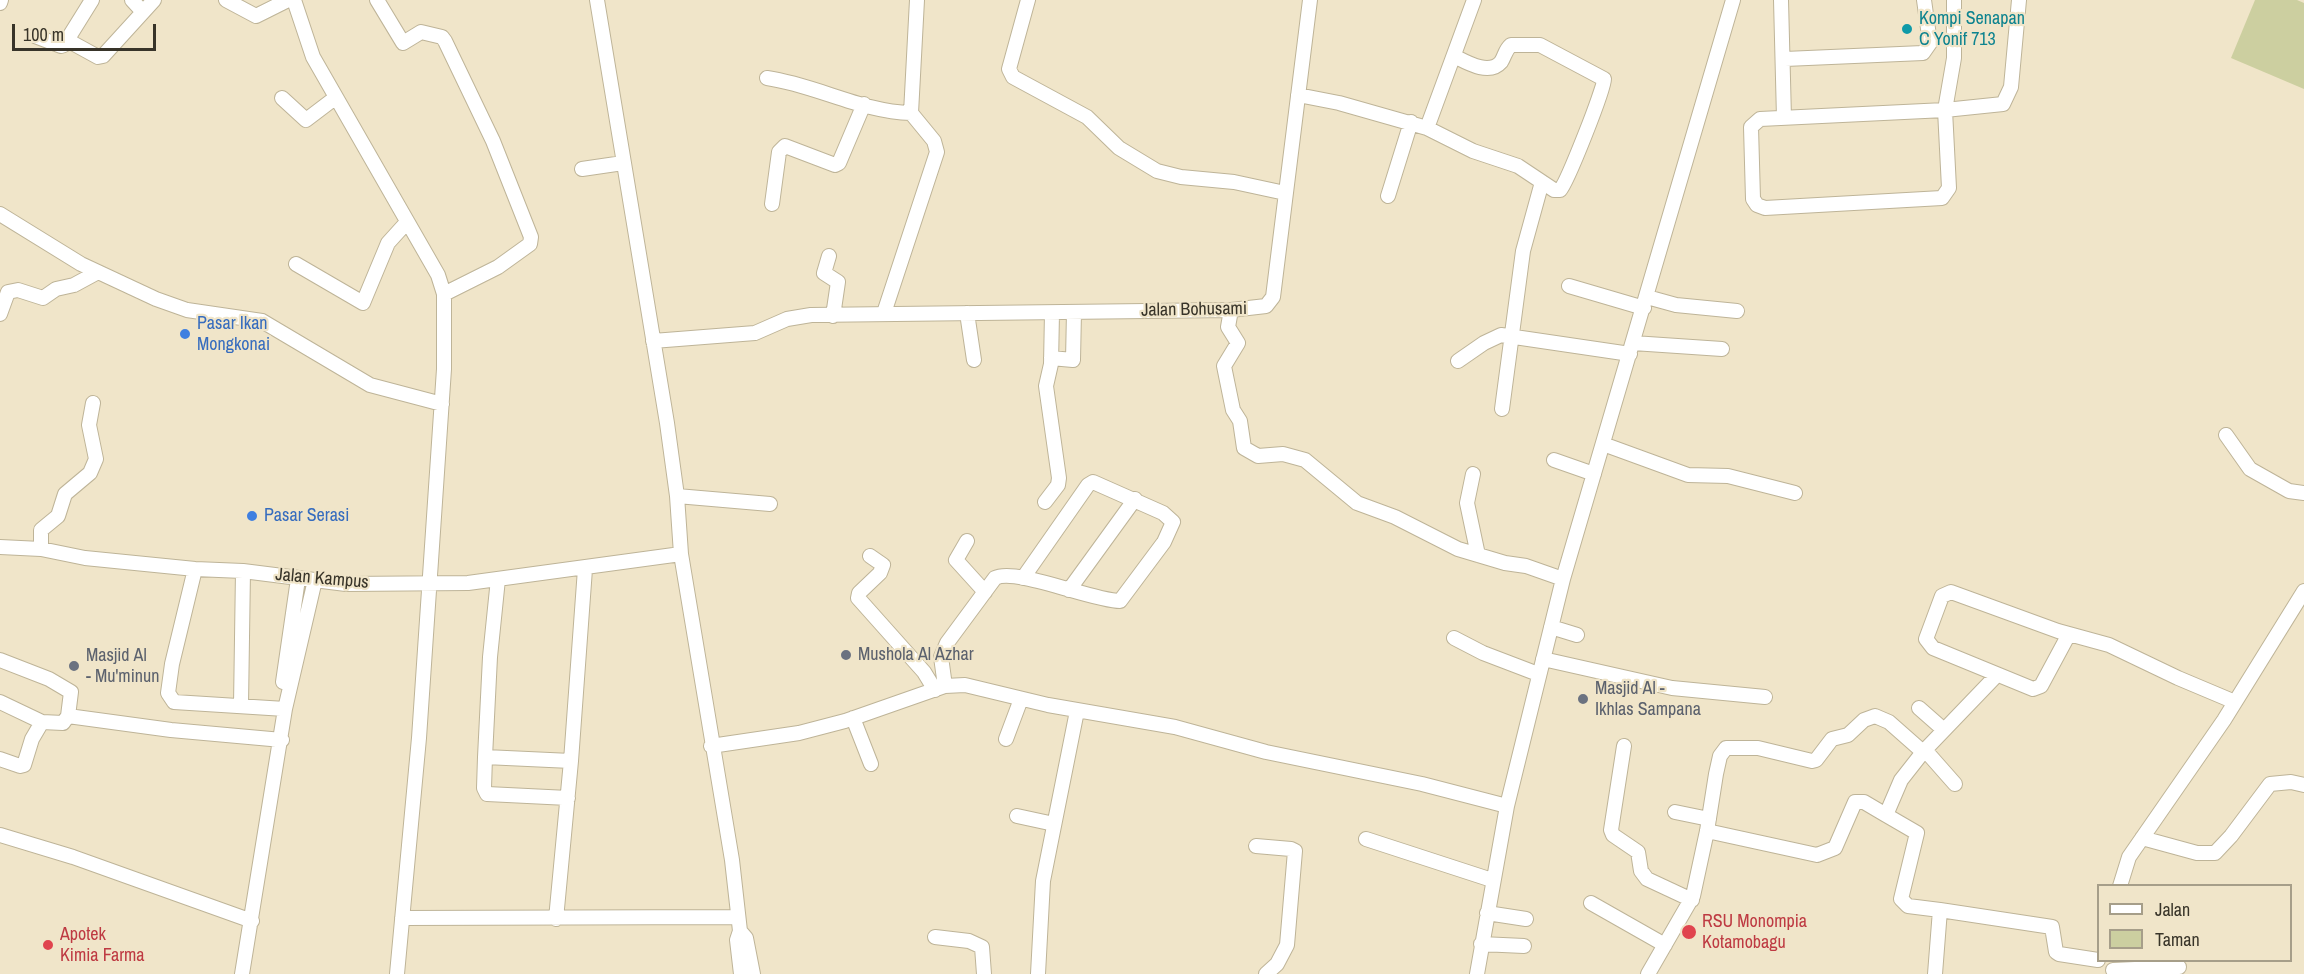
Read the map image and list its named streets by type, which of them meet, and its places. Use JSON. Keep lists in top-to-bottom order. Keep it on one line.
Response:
{"streets":{"street":["Jalan Bohusami","Jalan Kampus"]},"places":["Kompi Senapan C Yonif 713","Pasar Ikan Mongkonai","Pasar Serasi","Mushola Al Azhar","Masjid Al - Mu'minun","Masjid Al - Ikhlas Sampana","RSU Monompia Kotamobagu","Apotek Kimia Farma"],"legend":["Jalan","Taman"],"scale_bar":"100 m"}
